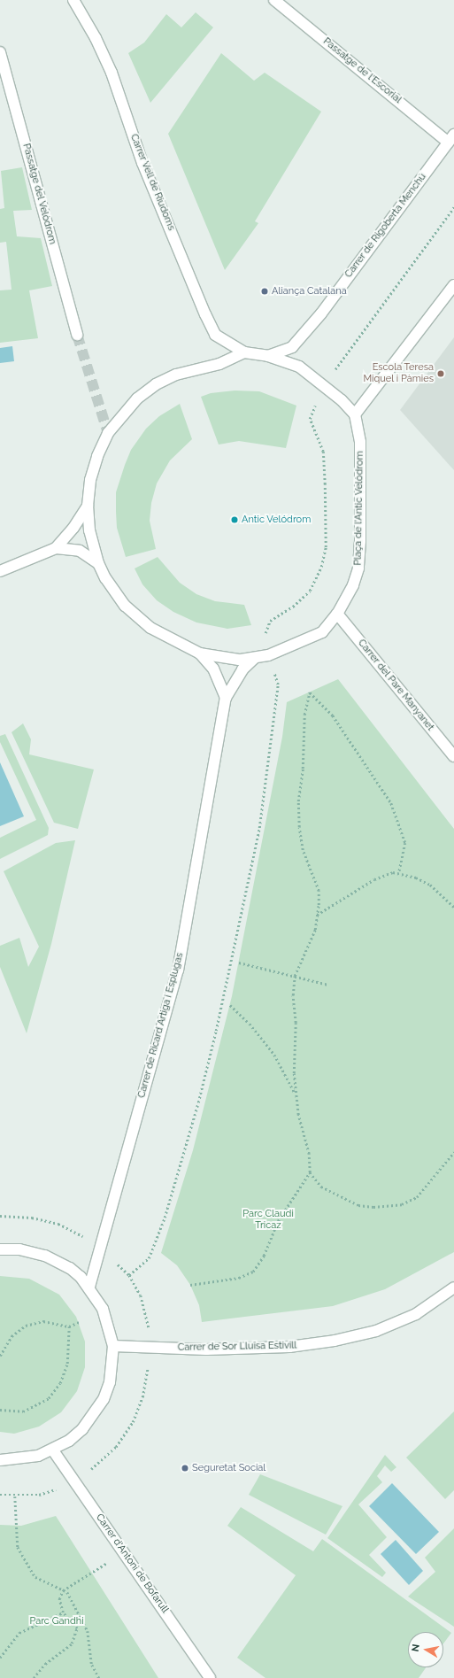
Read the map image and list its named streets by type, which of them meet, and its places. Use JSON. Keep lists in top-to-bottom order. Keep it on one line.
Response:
{"streets":{"street":["Passatge de l'Escorial","Carrer Vell de Riudoms","Passatge del Velòdrom","Carrer de Rigoberta Menchú","Plaça de l'Antic Velòdrom","Carrer del Pare Manyanet","Carrer de Ricard Artiga i Esplugas","Carrer de Sor Lluïsa Estivill","Carrer d'Antoni de Bofarull"]},"crossings":[["Passatge de l'Escorial","Carrer de Rigoberta Menchú"],["Carrer Vell de Riudoms","Plaça de l'Antic Velòdrom"],["Plaça de l'Antic Velòdrom","Carrer del Pare Manyanet"],["Plaça de l'Antic Velòdrom","Carrer de Ricard Artiga i Esplugas"]],"parks":["Parc Claudi Tricaz","Parc Gandhi"],"places":["Aliança Catalana","Escola Teresa Miquel i Pàmies","Antic Velódrom","Seguretat Social"],"north":"left"}
